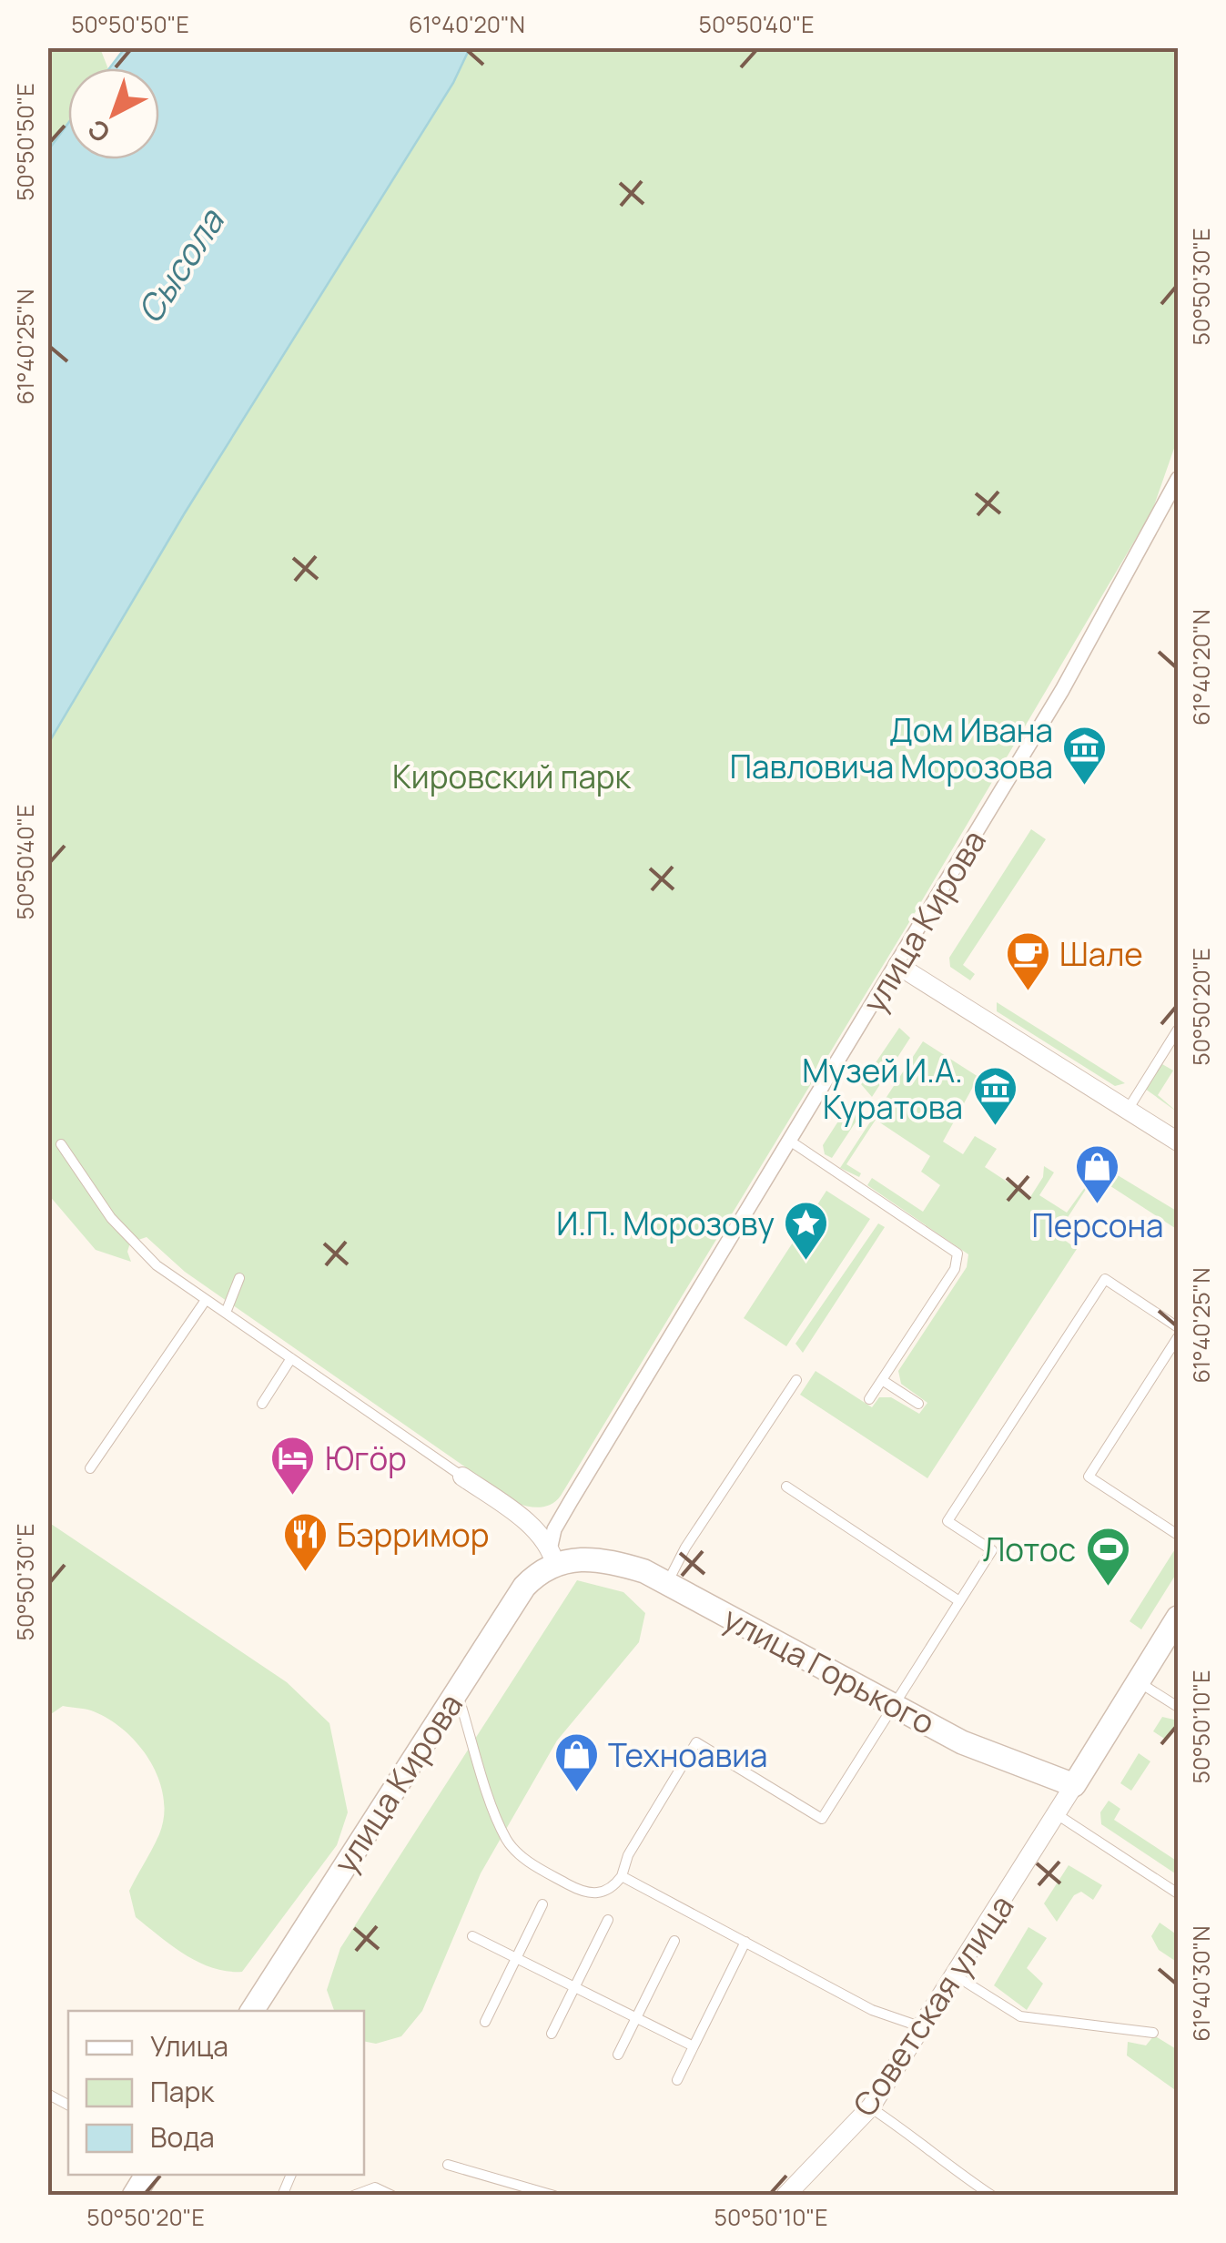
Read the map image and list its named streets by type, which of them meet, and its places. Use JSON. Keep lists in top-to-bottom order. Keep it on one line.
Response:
{"streets":{"street":["улица Кирова","улица Горького","Советская улица"]},"crossings":[["улица Кирова","улица Горького"],["улица Горького","Советская улица"]],"water":["Сысола"],"parks":["Кировский парк"],"places":{"museum":["Дом Ивана Павловича Морозова","Музей И.А. Куратова"],"cafe":["Шале"],"shop":["Персона","Техноавиа"],"place":["И.П. Морозову"],"hotel":["Югöр"],"restaurant":["Бэрримор"],"sports":["Лотос"]},"legend":["Улица","Парк","Вода"],"north":"bottom left","coordinates":["50°50'50\"E","61°40'20\"N","50°50'40\"E","50°50'30\"E","61°40'25\"N","50°50'20\"E","50°50'10\"E","61°40'30\"N"]}
